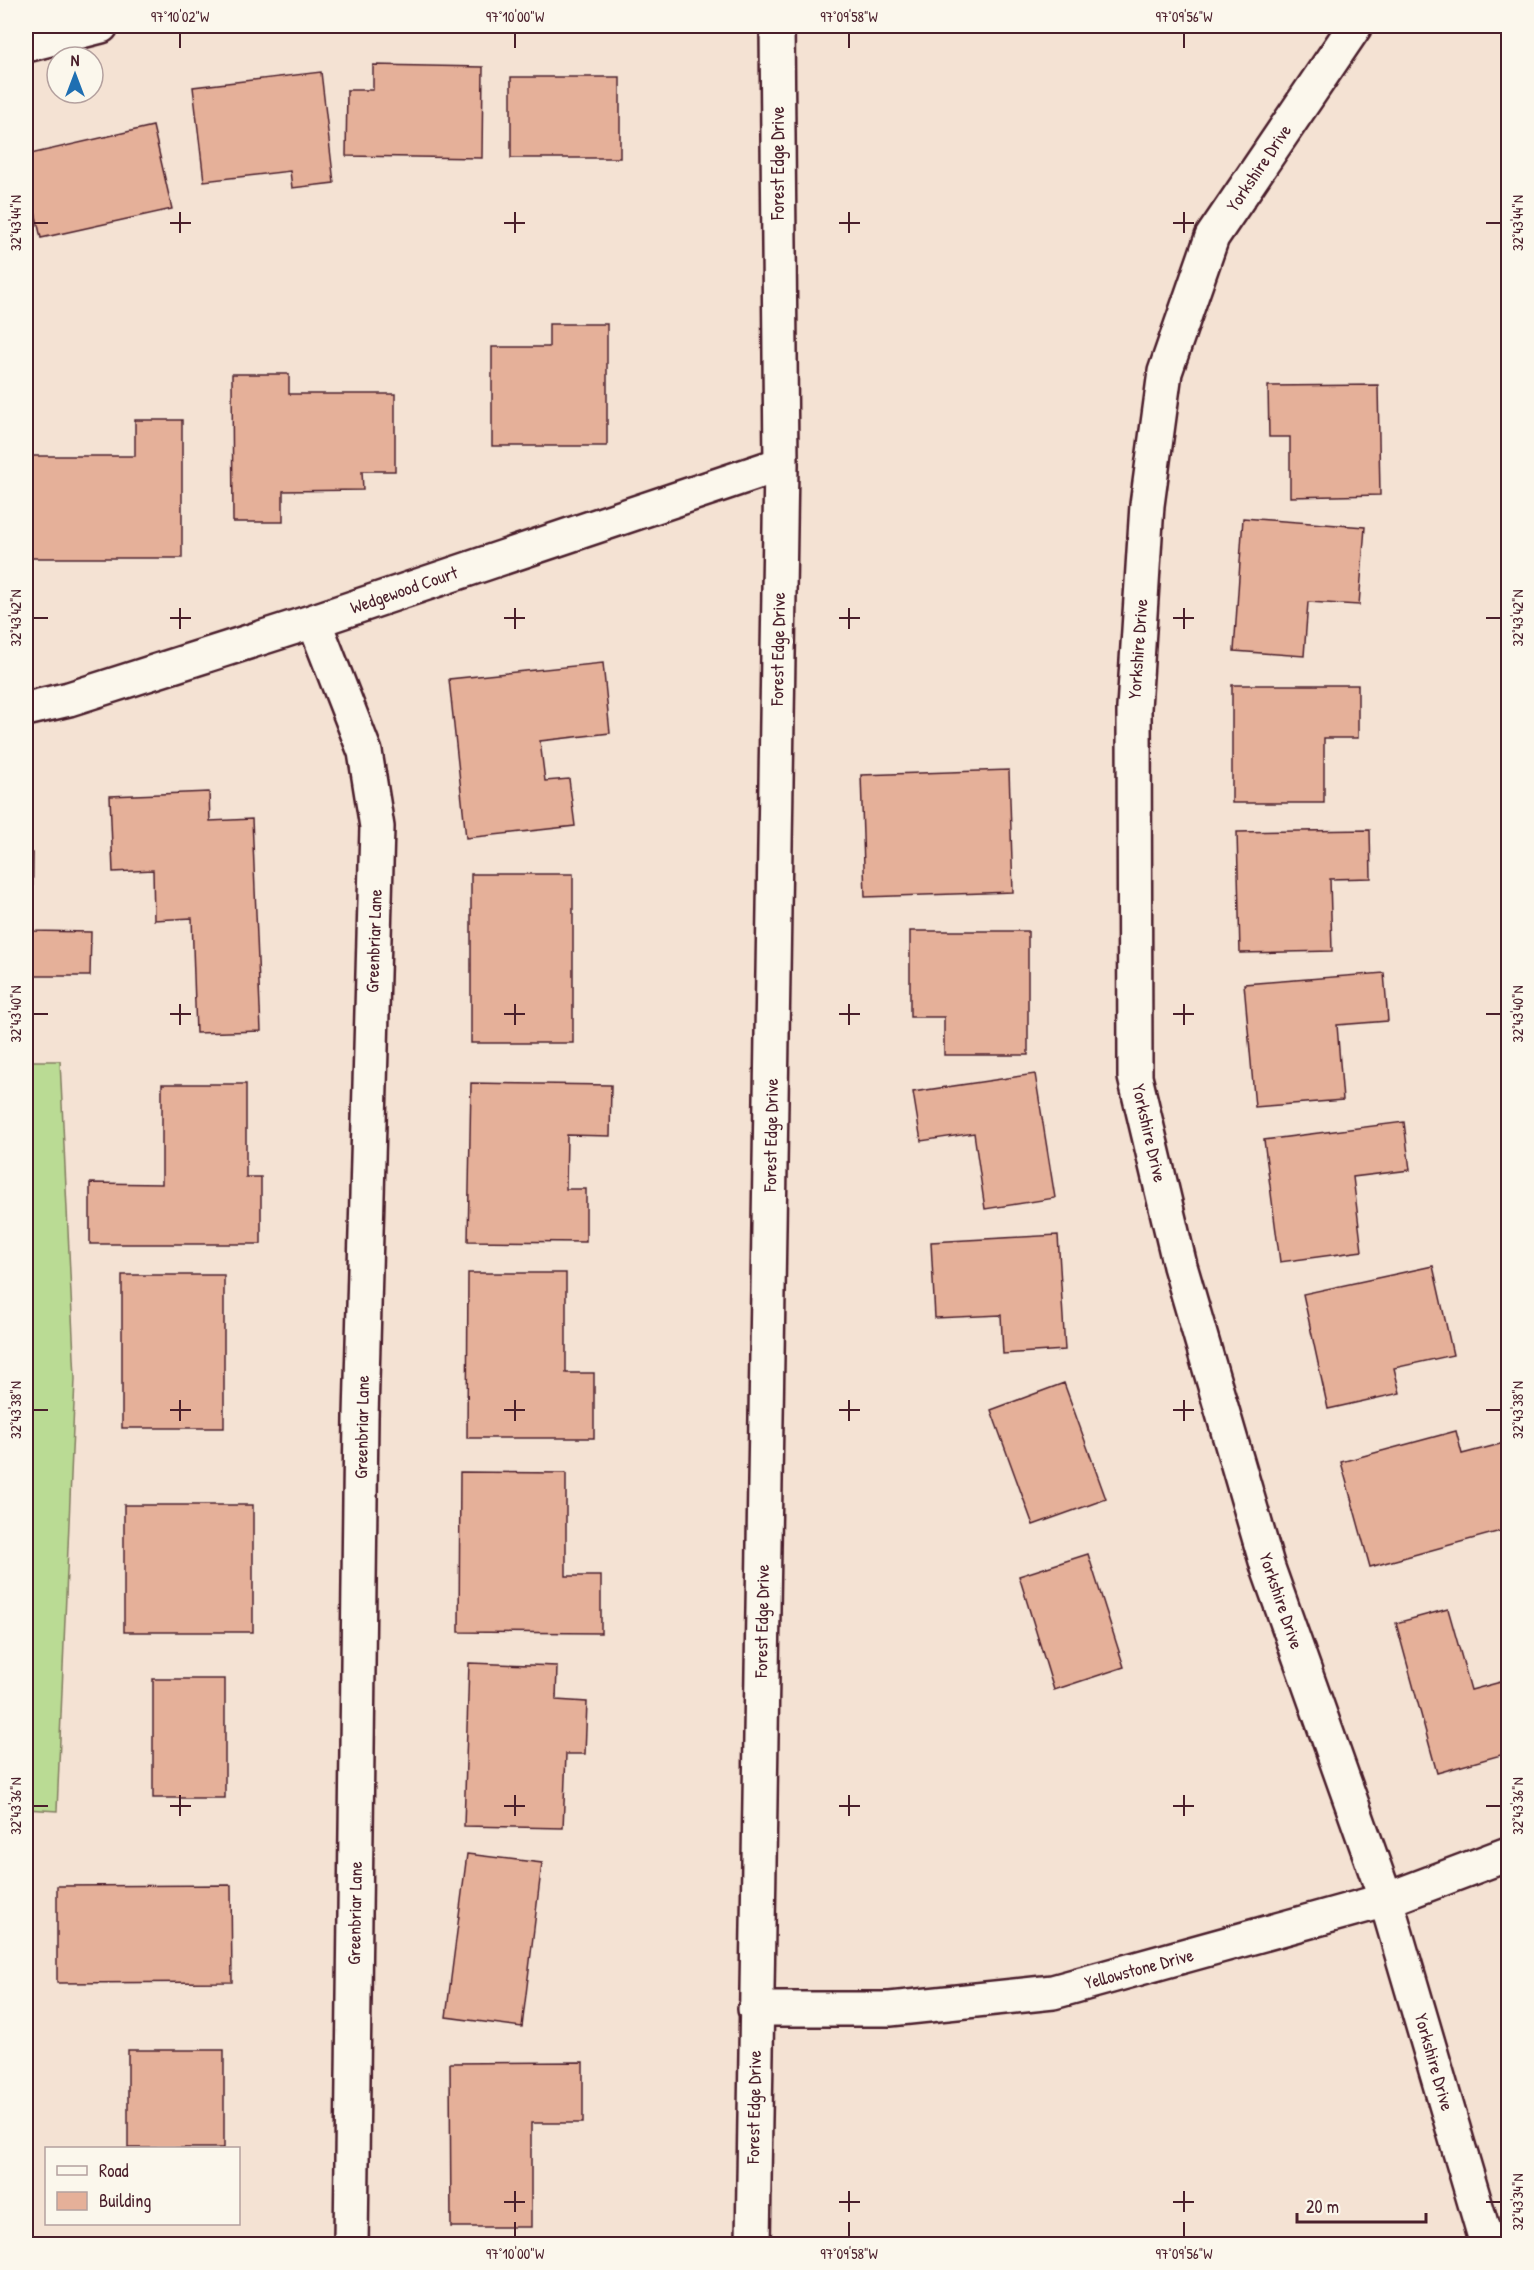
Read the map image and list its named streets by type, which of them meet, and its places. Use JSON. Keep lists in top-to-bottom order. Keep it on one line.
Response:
{"streets":{"street":["Forest Edge Drive","Yorkshire Drive","Wedgewood Court","Greenbriar Lane","Yellowstone Drive"]},"crossings":[["Forest Edge Drive","Wedgewood Court"],["Forest Edge Drive","Yellowstone Drive"],["Yorkshire Drive","Yellowstone Drive"],["Wedgewood Court","Greenbriar Lane"]],"legend":["Road","Building"],"scale_bar":"20 m","north":"top","coordinates":["97°10'02\"W","97°10'00\"W","97°09'58\"W","97°09'56\"W","32°43'44\"N","32°43'42\"N","32°43'40\"N","32°43'38\"N","32°43'36\"N","32°43'34\"N"]}
